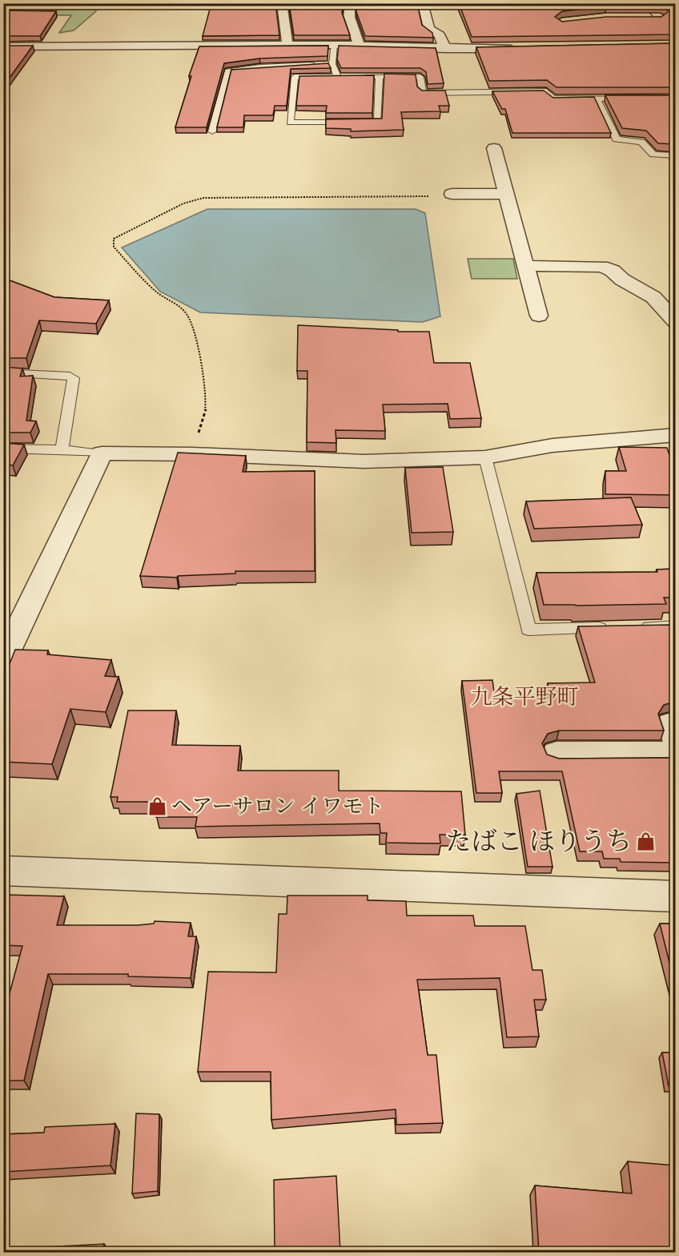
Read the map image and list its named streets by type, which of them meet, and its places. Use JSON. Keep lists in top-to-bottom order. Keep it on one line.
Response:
{"districts":["九条平野町"],"places":{"shop":["ヘアーサロン イワモト","たばこ ほりうち"]}}
